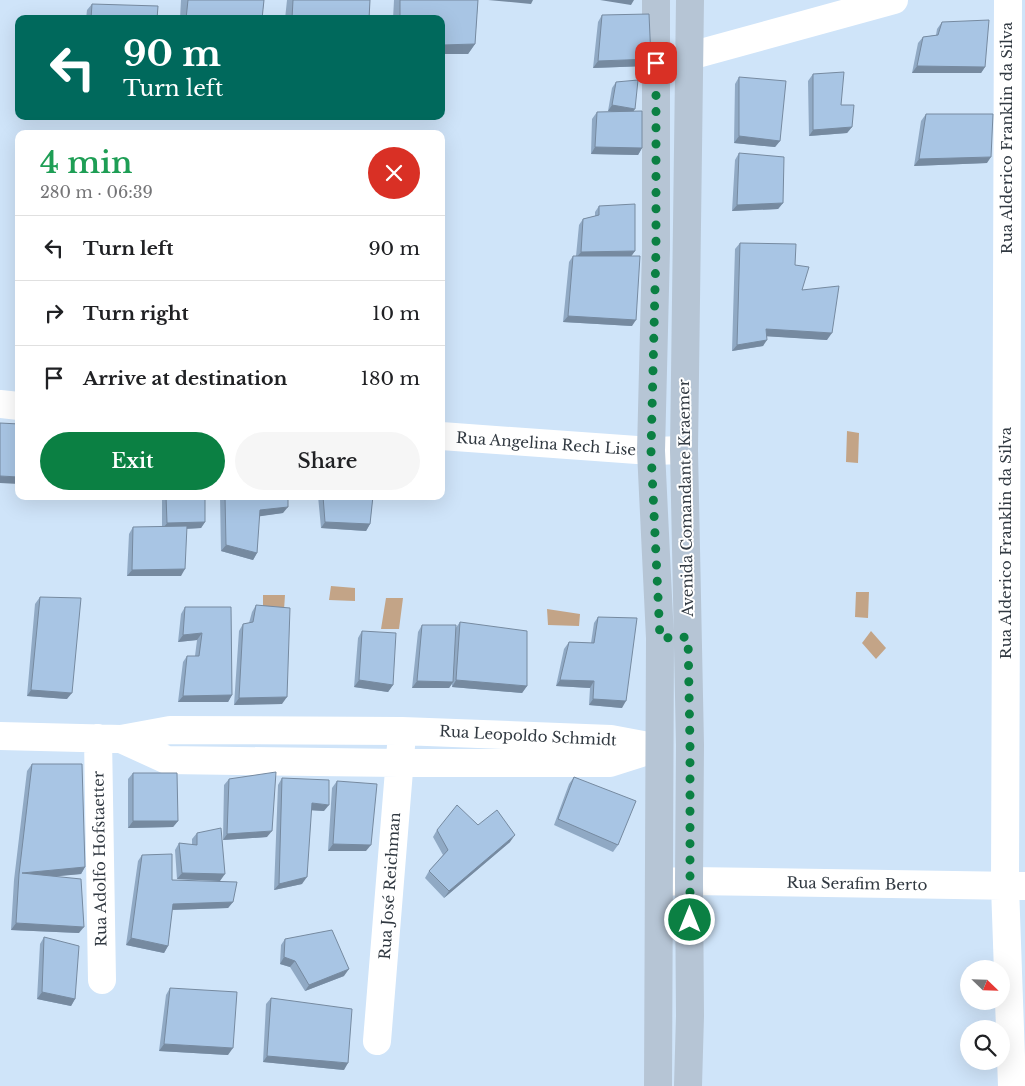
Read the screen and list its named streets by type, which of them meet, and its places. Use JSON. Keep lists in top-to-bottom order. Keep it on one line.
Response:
{"streets":{"main road":["Avenida Comandante Kraemer"],"street":["Rua Alderico Franklin da Silva","Rua Angelina Rech Lise","Rua Leopoldo Schmidt","Rua Adolfo Hofstaetter","Rua Serafim Berto","Rua José Reichman"]},"crossings":[["Rua Alderico Franklin da Silva","Rua Serafim Berto"],["Rua Angelina Rech Lise","Avenida Comandante Kraemer"],["Avenida Comandante Kraemer","Rua Leopoldo Schmidt"],["Avenida Comandante Kraemer","Rua Serafim Berto"],["Rua Leopoldo Schmidt","Rua Adolfo Hofstaetter"],["Rua Leopoldo Schmidt","Rua José Reichman"]],"north":"bottom right","page":{"turn":["90 m","Turn left"],"heading":["4 min","280 m · 06:39"],"list":[{"name":"Turn left","value":"90 m"},{"name":"Turn right","value":"10 m"},{"name":"Arrive at destination","value":"180 m"}],"buttons":["Exit","Share"]}}
